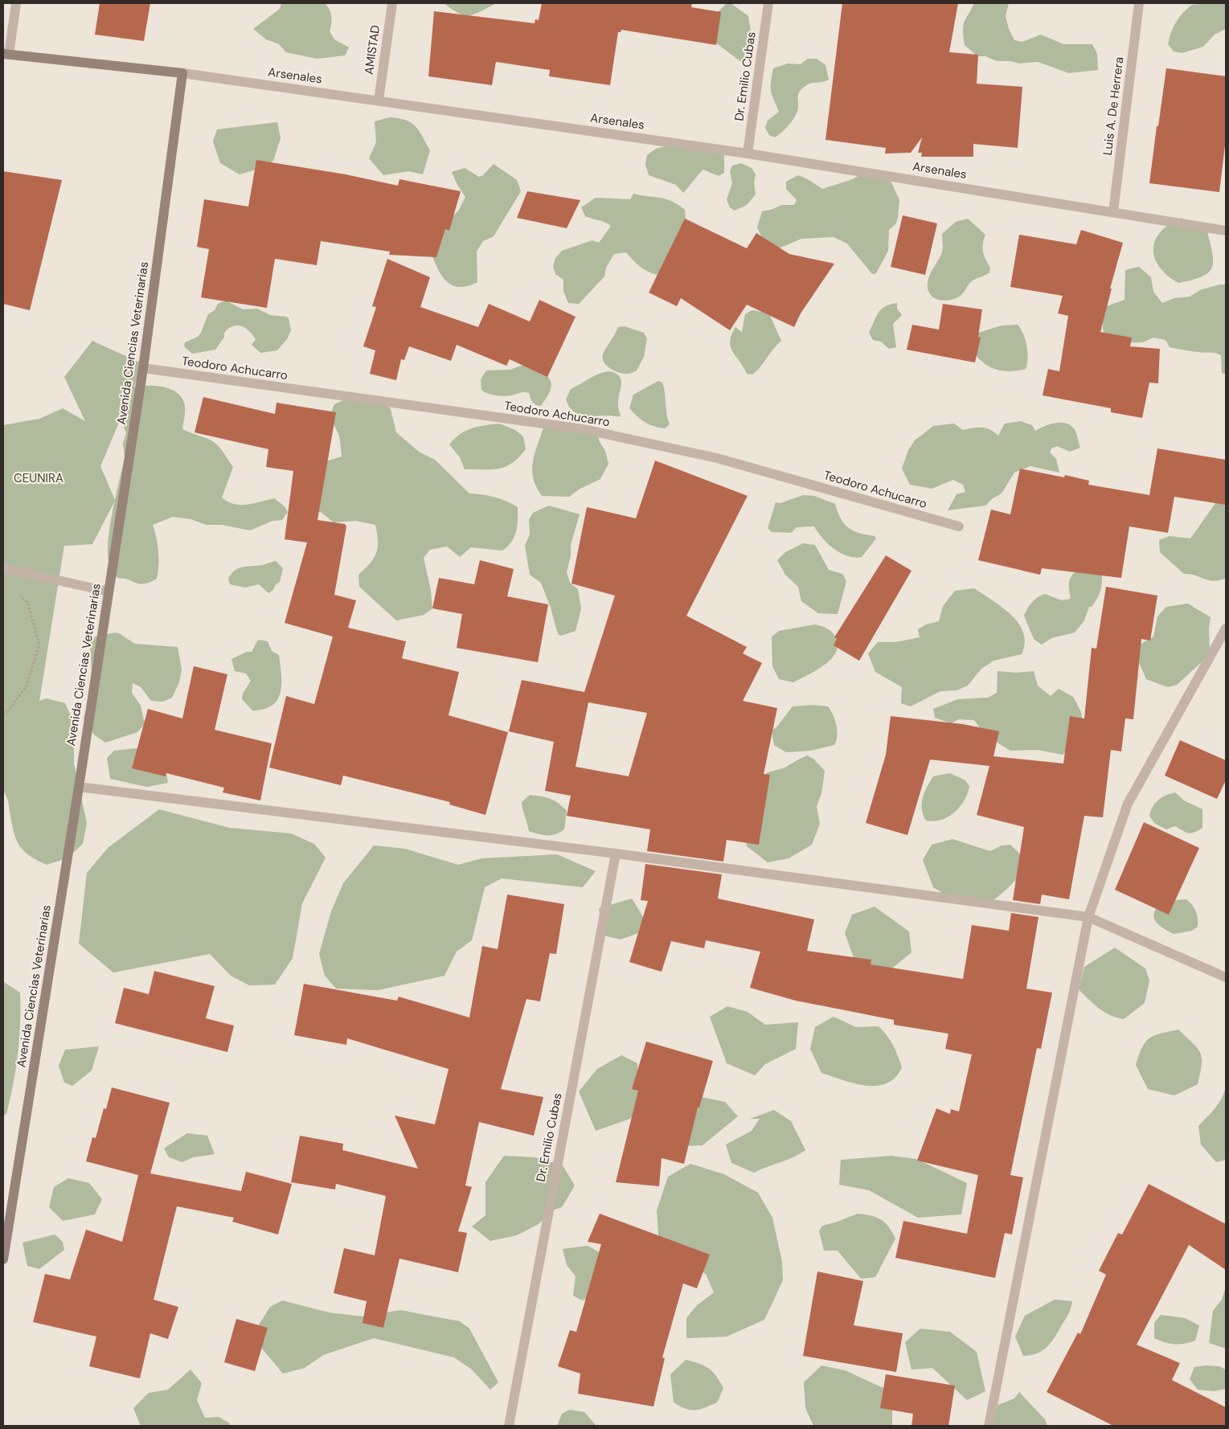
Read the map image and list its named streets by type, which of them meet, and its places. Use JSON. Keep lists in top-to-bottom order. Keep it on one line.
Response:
{"streets":{"main road":["Arsenales","Avenida Ciencias Veterinarias"],"street":["AMISTAD","Dr. Emilio Cubas","Luis A. De Herrera","Teodoro Achucarro"]},"crossings":[["AMISTAD","Arsenales"],["Arsenales","Dr. Emilio Cubas"],["Arsenales","Luis A. De Herrera"],["Arsenales","Avenida Ciencias Veterinarias"],["Avenida Ciencias Veterinarias","Teodoro Achucarro"]],"parks":["CEUNIRA"]}
